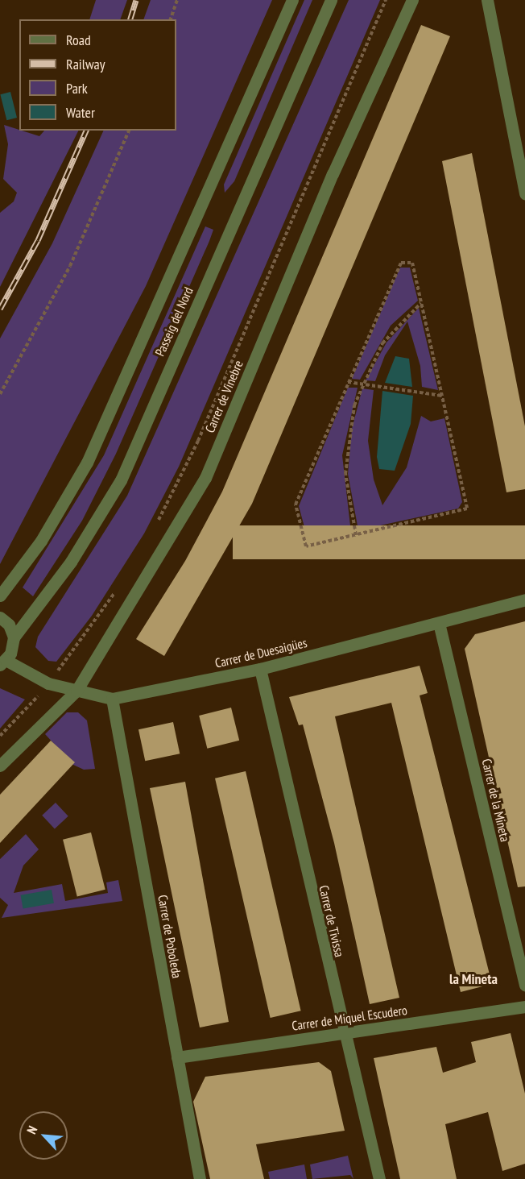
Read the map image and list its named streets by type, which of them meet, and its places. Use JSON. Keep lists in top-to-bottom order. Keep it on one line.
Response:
{"streets":{"street":["Passeig del Nord","Carrer de Vinebre","Carrer de Duesaigües","Carrer de la Mineta","Carrer de Tivissa","Carrer de Poboleda","Carrer de Miquel Escudero"]},"crossings":[["Passeig del Nord","Carrer de Duesaigües"],["Carrer de Vinebre","Carrer de Duesaigües"],["Carrer de Duesaigües","Carrer de la Mineta"],["Carrer de Duesaigües","Carrer de Tivissa"],["Carrer de Duesaigües","Carrer de Poboleda"],["Carrer de Tivissa","Carrer de Miquel Escudero"],["Carrer de Poboleda","Carrer de Miquel Escudero"]],"districts":["la Mineta"],"legend":["Road","Railway","Park","Water"],"north":"top left"}
